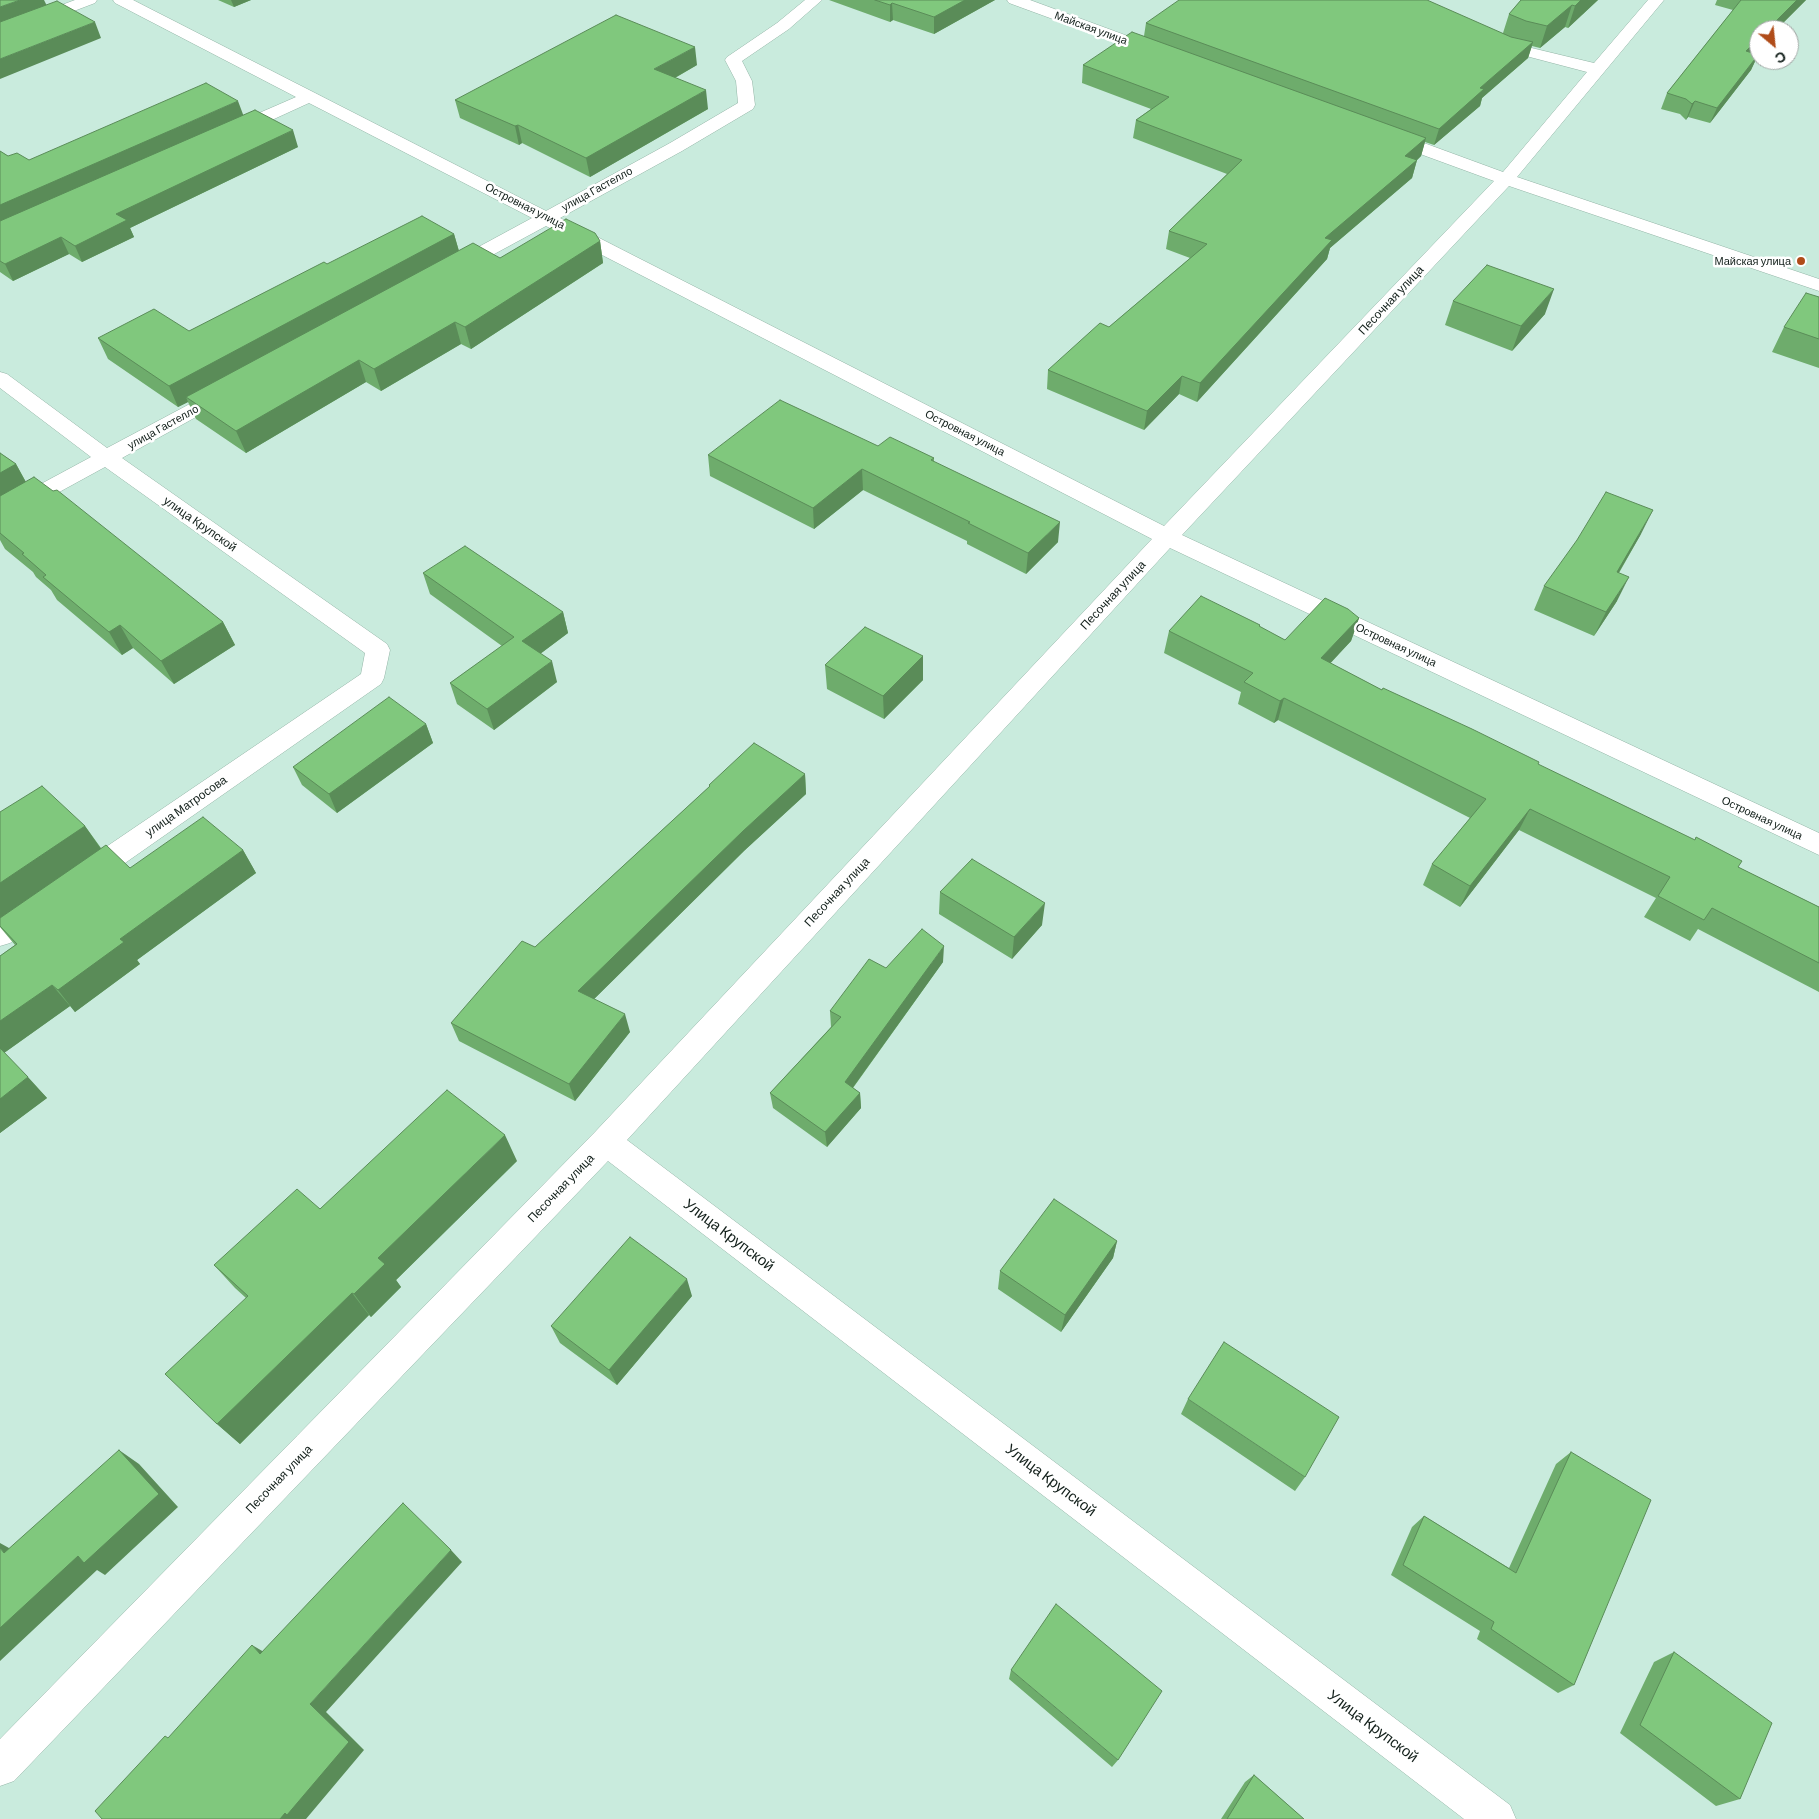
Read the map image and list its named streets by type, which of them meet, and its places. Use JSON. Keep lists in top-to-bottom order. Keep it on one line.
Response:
{"streets":{"street":["Майская улица","улица Гастелло","Островная улица","Песочная улица","улица Крупской","улица Матросова","Улица Крупской"]},"crossings":[["улица Гастелло","Островная улица"],["улица Гастелло","улица Крупской"],["Островная улица","Песочная улица"],["Песочная улица","Улица Крупской"],["улица Крупской","улица Матросова"]],"places":["Майская улица"],"north":"bottom right"}
